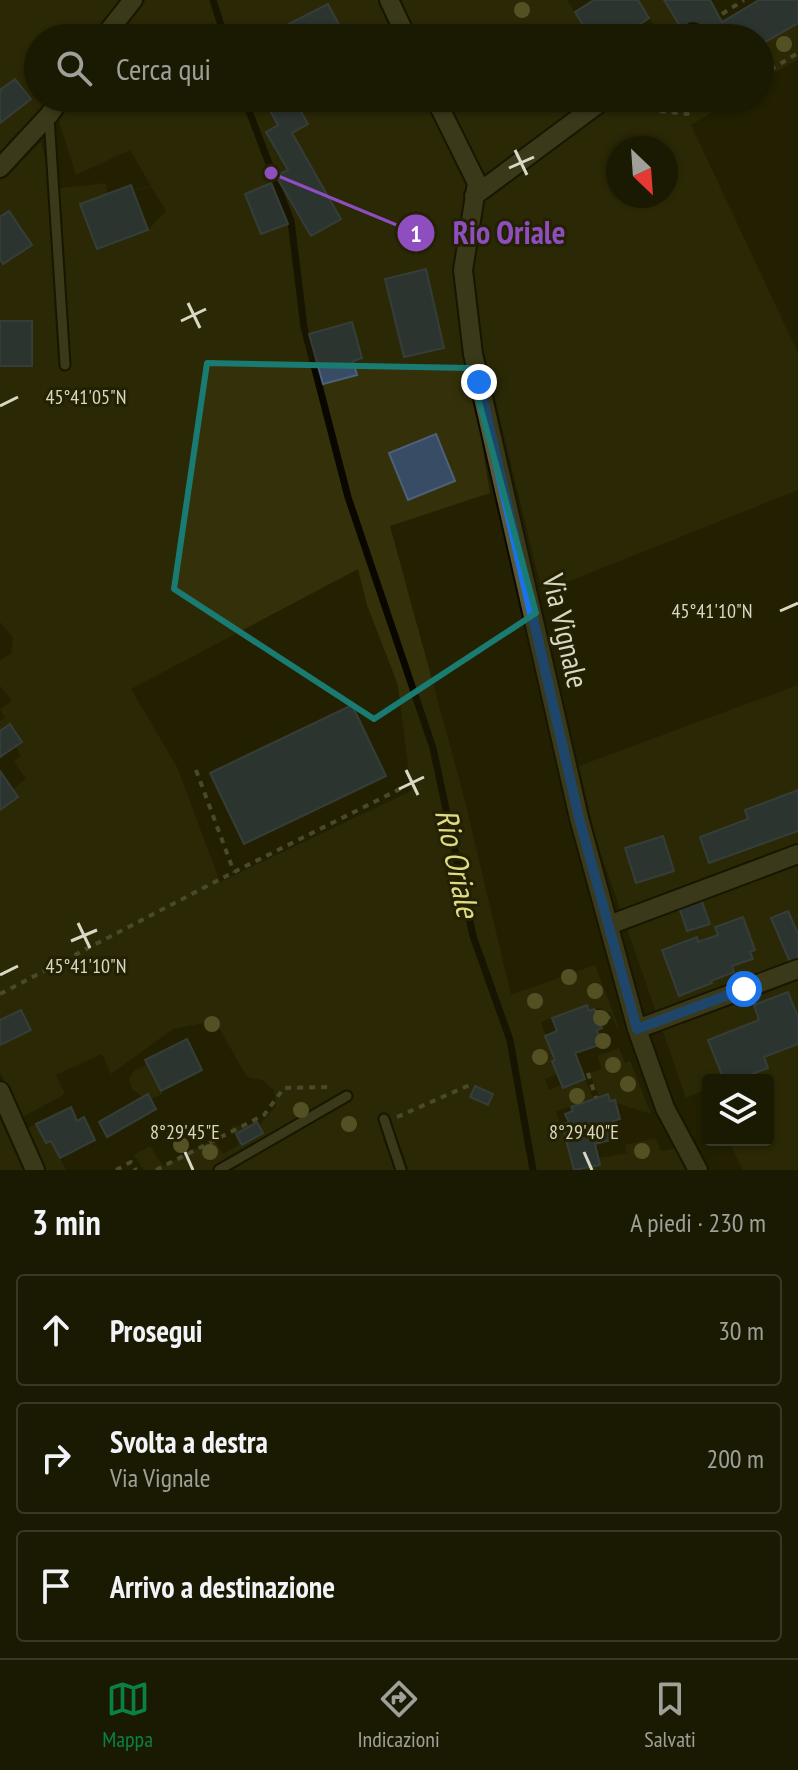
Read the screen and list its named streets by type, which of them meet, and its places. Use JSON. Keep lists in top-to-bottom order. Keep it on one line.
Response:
{"streets":{"street":["Via Vignale"]},"water":["Rio Oriale"],"places":["Rio Oriale"],"north":"bottom right","page":{"search":"Cerca qui","heading":["3 min","A piedi · 230 m"],"list":[["Prosegui","30 m"],["Svolta a destra","Via Vignale","200 m"],"Arrivo a destinazione"],"nav":["Mappa","Indicazioni","Salvati"]},"coordinates":["45°41'05\"N","45°41'10\"N","8°29'45\"E","8°29'40\"E"]}
